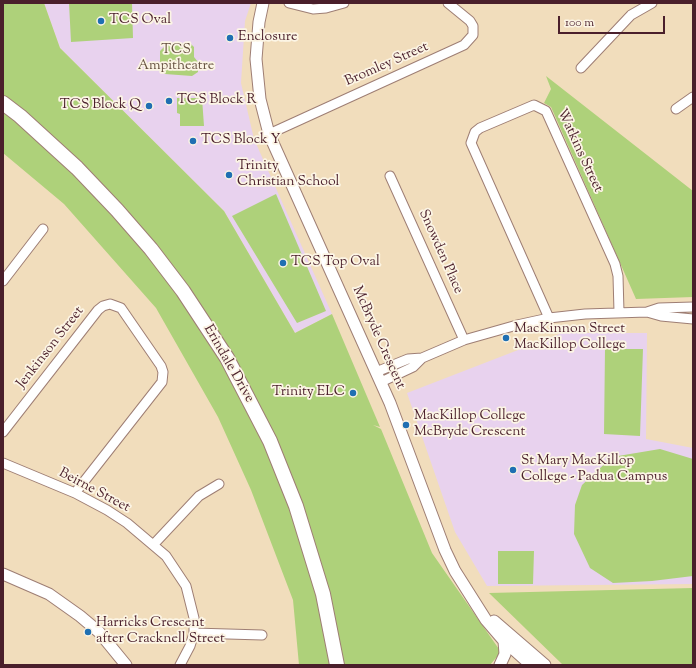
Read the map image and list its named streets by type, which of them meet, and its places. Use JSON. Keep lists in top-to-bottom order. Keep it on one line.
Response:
{"streets":{"main road":["Erindale Drive"],"street":["Bromley Street","Watkins Street","Snowden Place","McBryde Crescent","Jenkinson Street","Beirne Street"]},"crossings":[["Bromley Street","McBryde Crescent"],["Jenkinson Street","Beirne Street"]],"parks":["TCS Ampitheatre"],"places":["TCS Oval","Enclosure","TCS Block R","TCS Block Q","TCS Block Y","Trinity Christian School","TCS Top Oval","MacKinnon Street MacKillop College","Trinity ELC","MacKillop College McBryde Crescent","St Mary MacKillop College - Padua Campus","Harricks Crescent after Cracknell Street"],"scale_bar":"100 m"}
